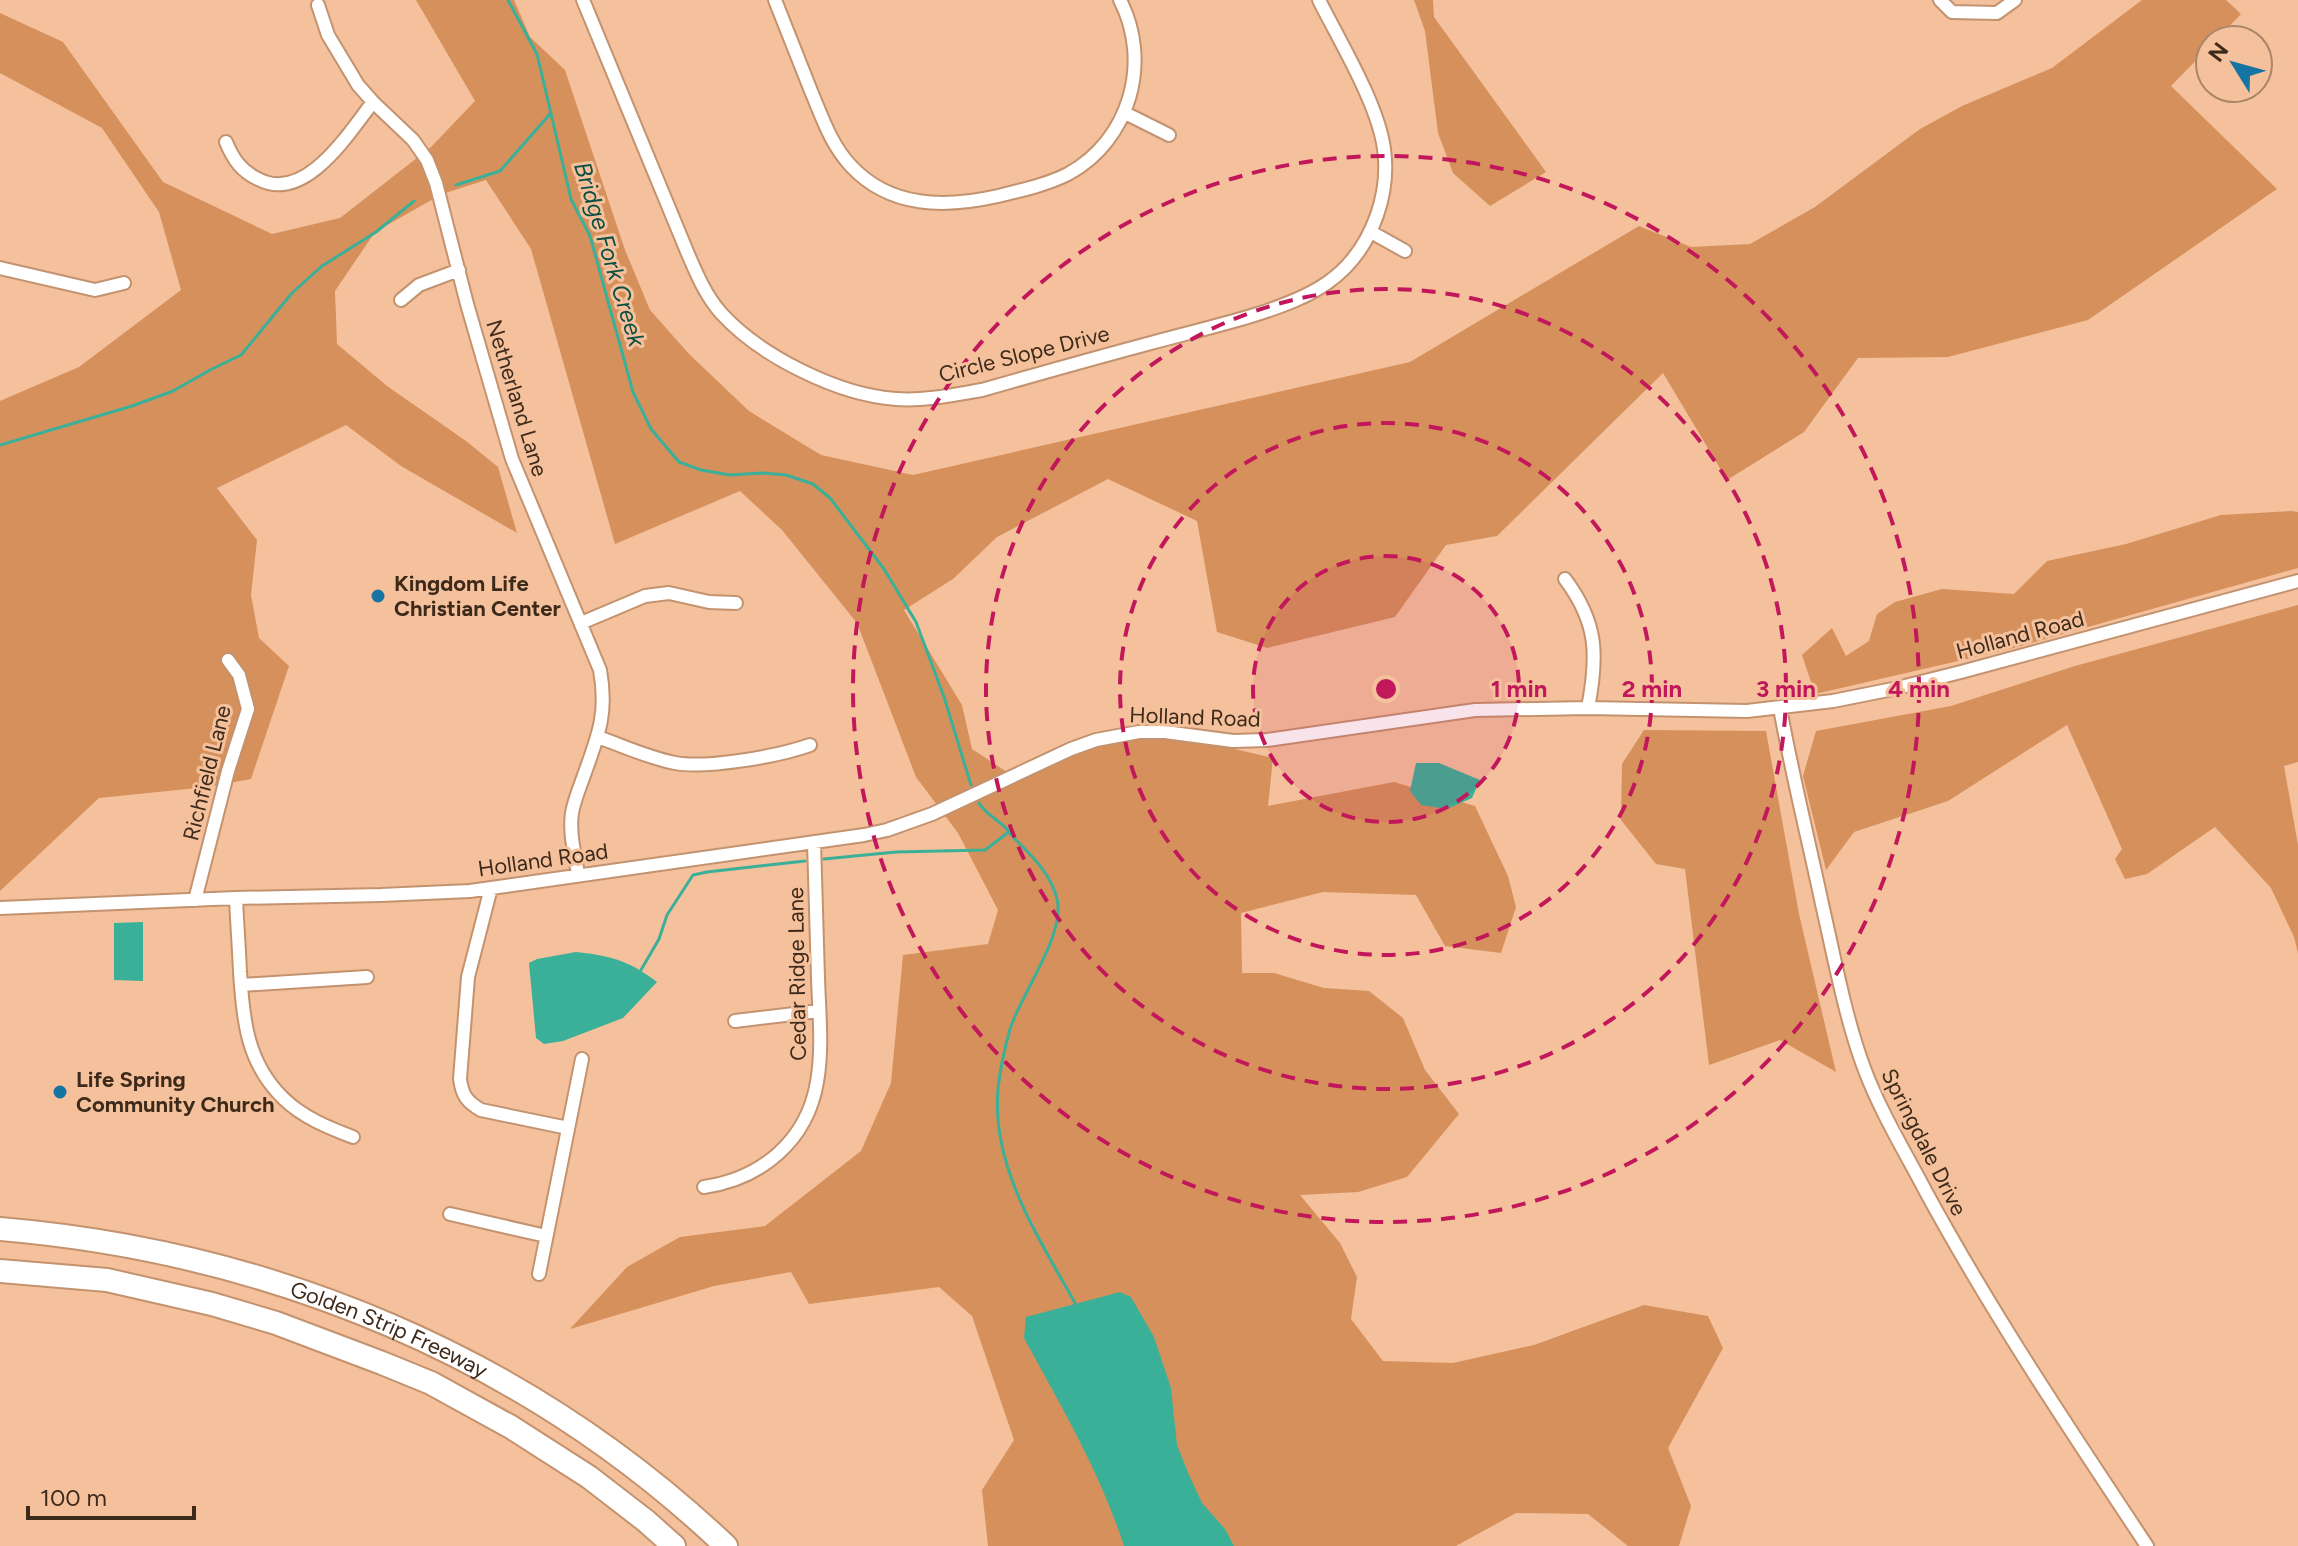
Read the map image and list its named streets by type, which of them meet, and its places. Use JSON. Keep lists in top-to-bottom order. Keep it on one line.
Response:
{"streets":{"highway":["Golden Strip Freeway"],"street":["Circle Slope Drive","Netherland Lane","Holland Road","Richfield Lane","Cedar Ridge Lane","Springdale Drive"]},"crossings":[["Netherland Lane","Holland Road"],["Holland Road","Richfield Lane"],["Holland Road","Cedar Ridge Lane"],["Holland Road","Springdale Drive"]],"water":["Bridge Fork Creek"],"places":["Kingdom Life Christian Center","Life Spring Community Church"],"scale_bar":"100 m","north":"top left","rings":["1 min","2 min","3 min","4 min"]}
